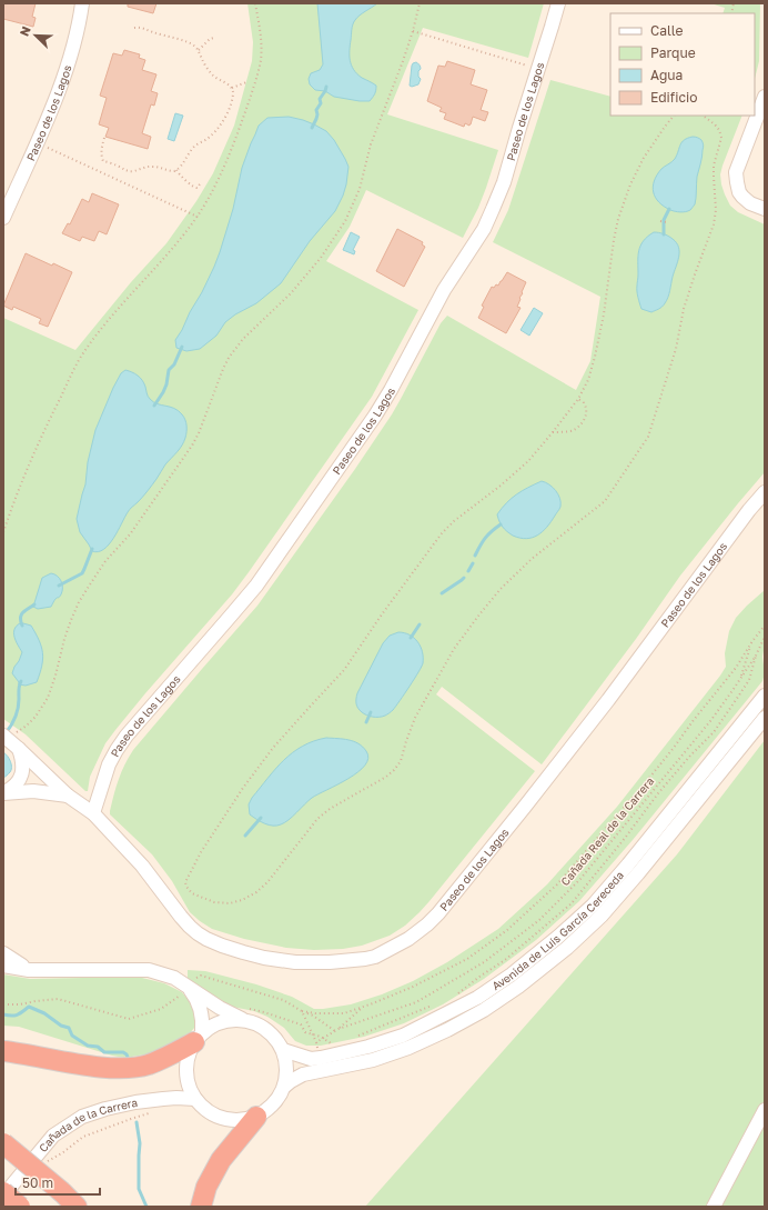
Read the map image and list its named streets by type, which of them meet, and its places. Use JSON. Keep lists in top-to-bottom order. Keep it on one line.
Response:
{"streets":{"street":["Paseo de los Lagos","Avenida de Luis García Cereceda","Cañada de la Carrera"],"path":["Cañada Real de la Carrera"]},"crossings":[["Avenida de Luis García Cereceda","Cañada de la Carrera"]],"legend":["Calle","Parque","Agua","Edificio"],"scale_bar":"50 m","north":"top left"}
